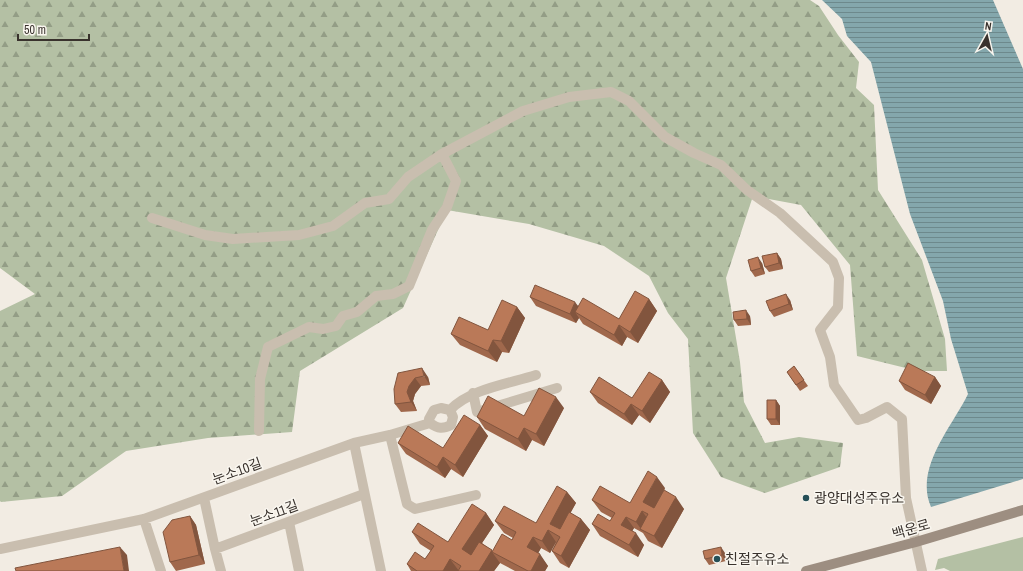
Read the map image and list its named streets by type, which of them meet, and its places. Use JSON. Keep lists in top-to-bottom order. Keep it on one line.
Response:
{"streets":{"main road":["백운로"],"street":["눈소10길","눈소11길"]},"places":["광양대성주유소","친절주유소"],"scale_bar":"50 m","north":"top"}
